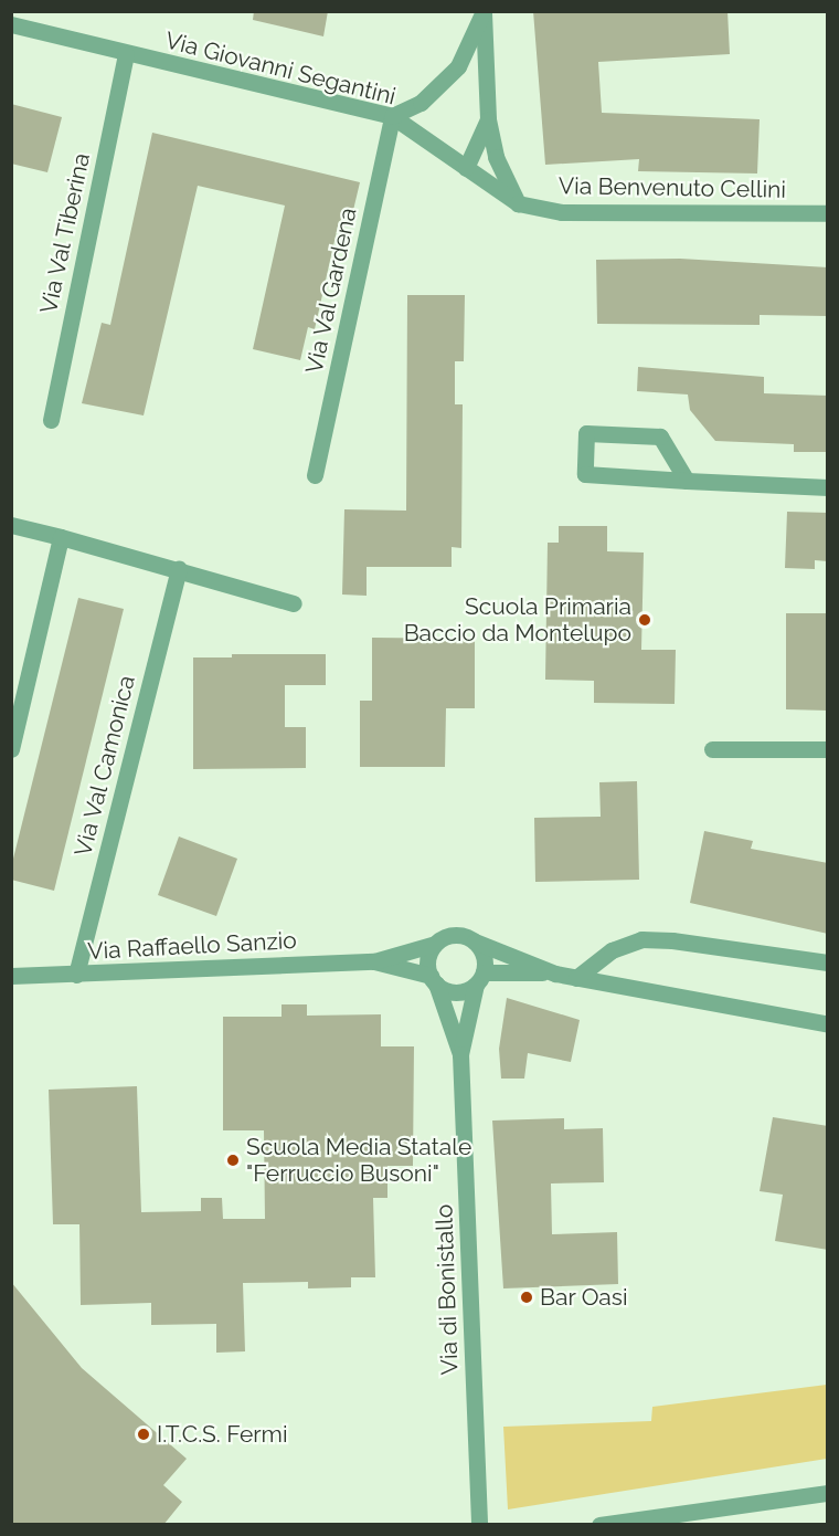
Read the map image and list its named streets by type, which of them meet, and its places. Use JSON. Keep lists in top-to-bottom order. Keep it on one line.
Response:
{"streets":{"street":["Via Giovanni Segantini","Via Benvenuto Cellini","Via Val Tiberina","Via Val Gardena","Via Val Camonica","Via Raffaello Sanzio","Via di Bonistallo"]},"crossings":[["Via Giovanni Segantini","Via Benvenuto Cellini"],["Via Giovanni Segantini","Via Val Tiberina"],["Via Giovanni Segantini","Via Val Gardena"],["Via Val Camonica","Via Raffaello Sanzio"],["Via Raffaello Sanzio","Via di Bonistallo"]],"places":["Scuola Primaria Baccio da Montelupo","Scuola Media Statale \"Ferruccio Busoni\"","Bar Oasi","I.T.C.S. Fermi"]}
